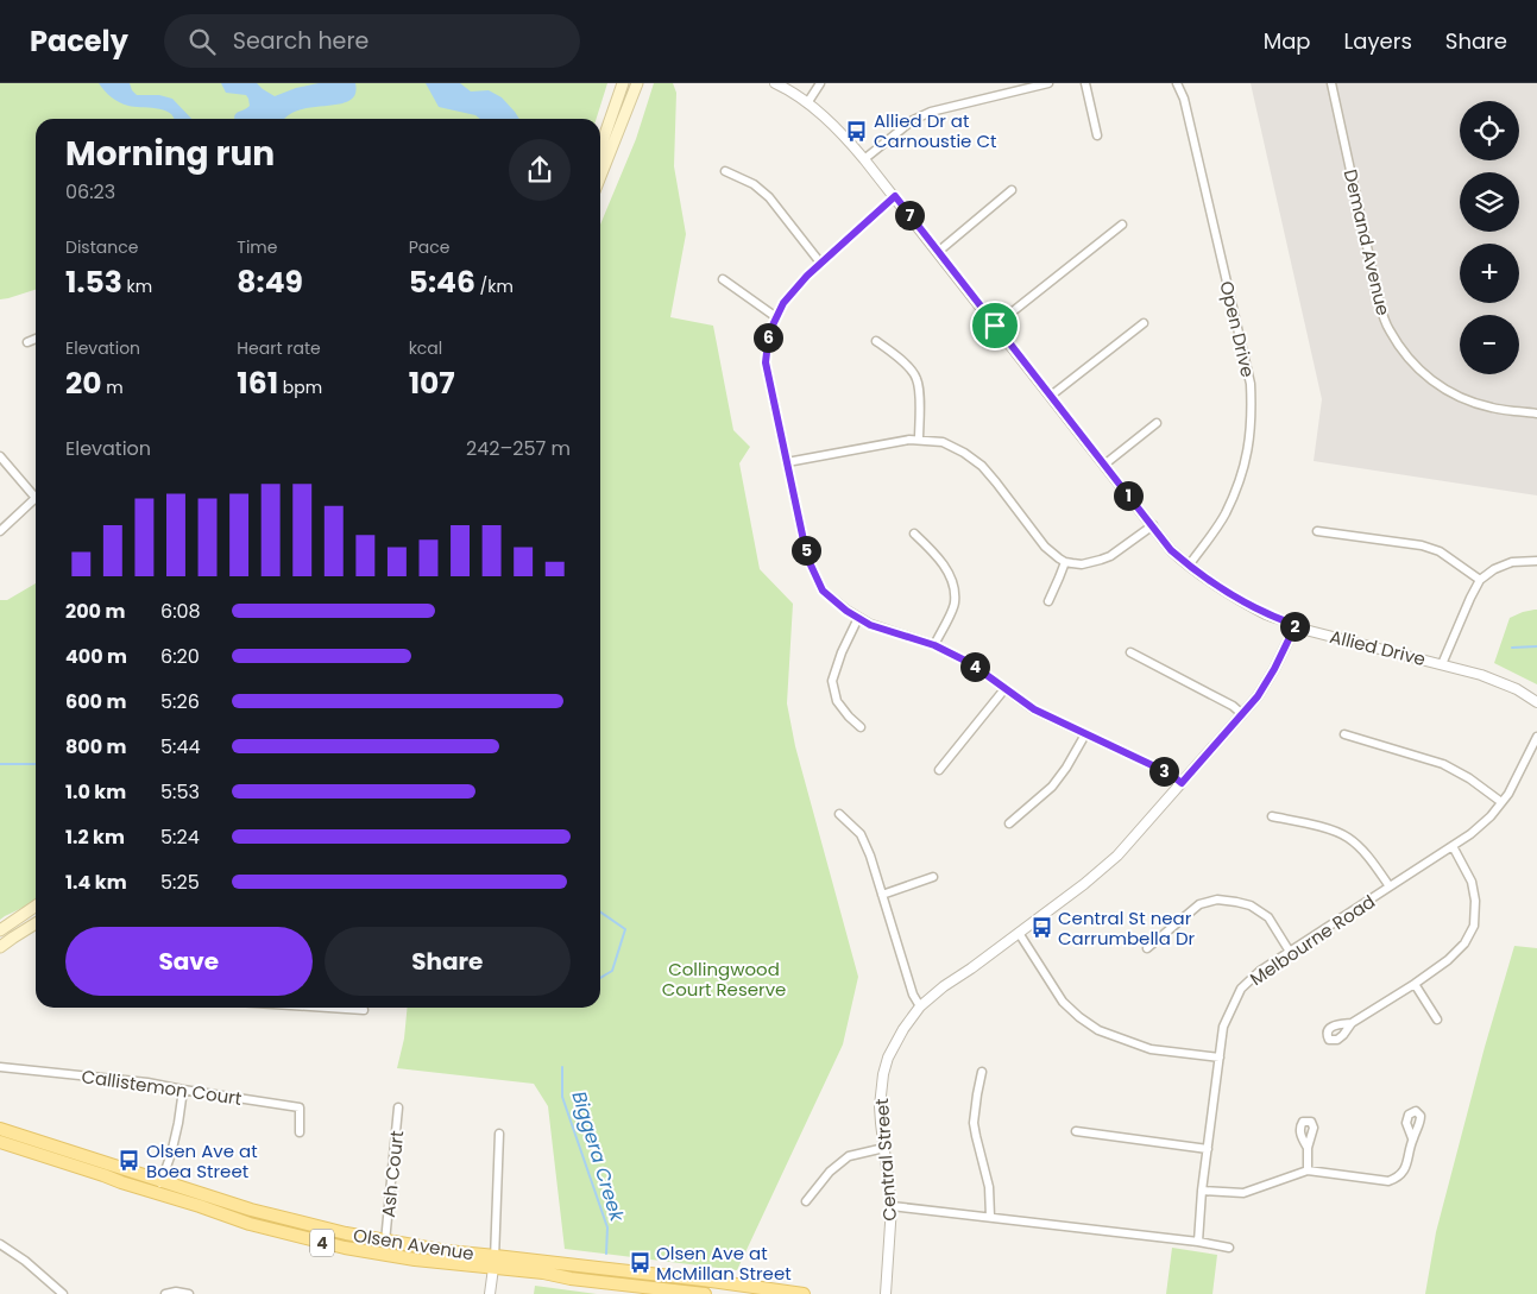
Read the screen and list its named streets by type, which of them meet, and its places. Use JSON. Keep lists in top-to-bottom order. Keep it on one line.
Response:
{"streets":{"main road":["4","Olsen Avenue"],"street":["Demand Avenue","Open Drive","Allied Drive","Melbourne Road","Callistemon Court","Central Street","Ash Court"]},"crossings":[["Open Drive","Allied Drive"],["Allied Drive","Central Street"],["Ash Court","Olsen Avenue"]],"water":["Biggera Creek"],"parks":["Collingwood Court Reserve"],"places":{"bus stop":["Allied Dr at Carnoustie Ct","Central St near Carrumbella Dr","Olsen Ave at Boea Street","Olsen Ave at McMillan Street"]},"page":{"header":"Pacely","search":"Search here","nav":["Map","Layers","Share"],"map_buttons":["+","−"],"heading":["Morning run","06:23"],"pins":["7","6","1","5","2","4","3"],"stats":[["Distance","1.53 km"],["Time","8:49"],["Pace","5:46 /km"],["Elevation","20 m"],["Heart rate","161 bpm"],["kcal","107"]],"chart":["Elevation","242–257 m"],"list":[{"name":"200 m","note":"6:08"},{"name":"400 m","note":"6:20"},{"name":"600 m","note":"5:26"},{"name":"800 m","note":"5:44"},{"name":"1.0 km","note":"5:53"},{"name":"1.2 km","note":"5:24"},{"name":"1.4 km","note":"5:25"}],"buttons":["Save","Share"]}}
